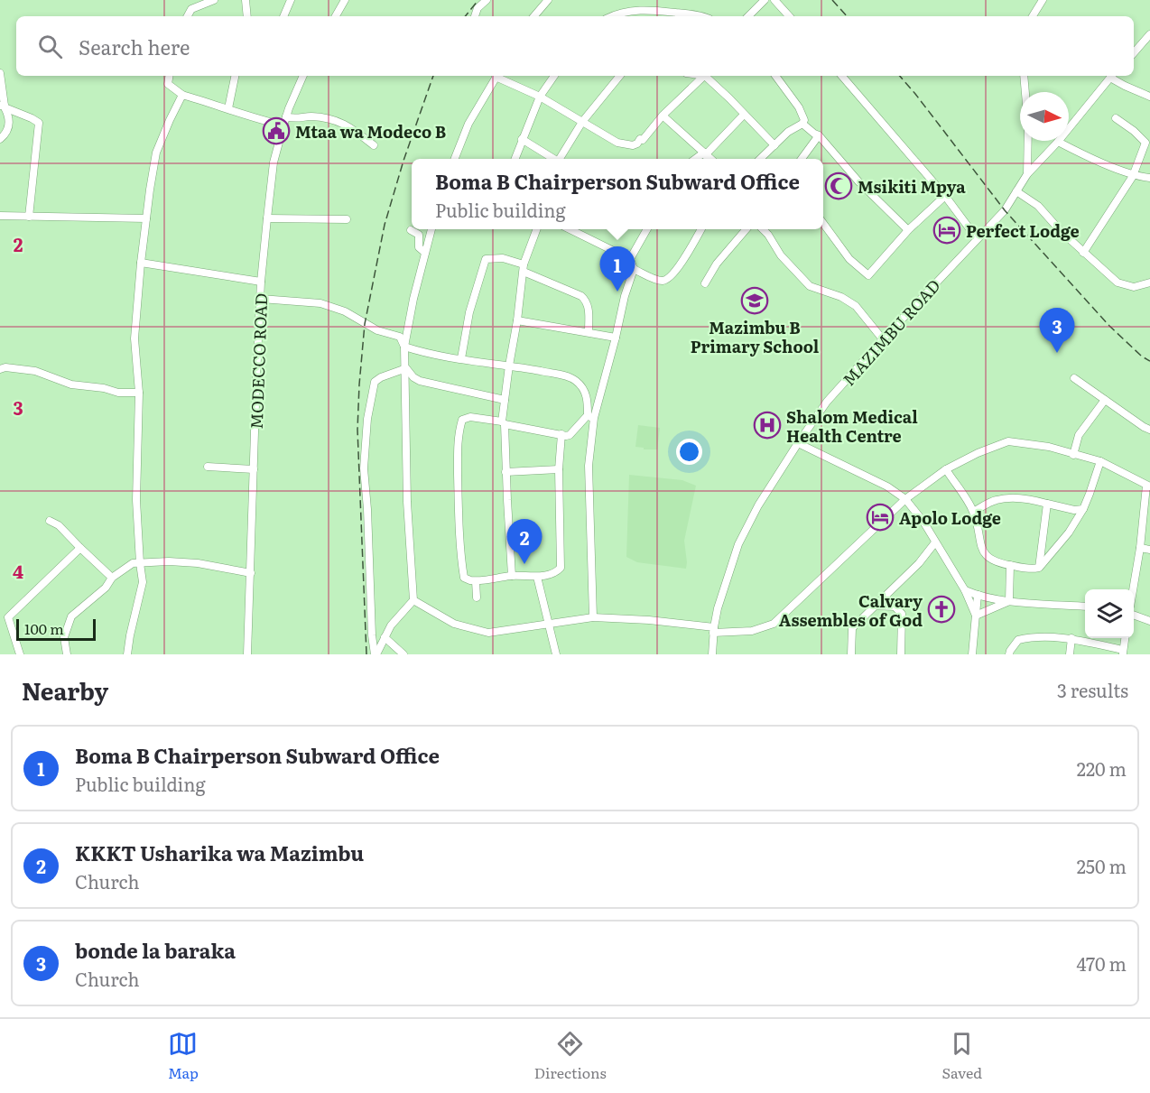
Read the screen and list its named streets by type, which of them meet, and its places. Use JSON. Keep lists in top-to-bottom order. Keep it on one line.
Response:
{"streets":{"street":["MAZIMBU ROAD","MODECCO ROAD"]},"places":{"public building":["Mtaa wa Modeco B"],"mosque":["Msikiti Mpya"],"hotel":["Perfect Lodge","Apolo Lodge"],"school or university":["Mazimbu B Primary School"],"hospital":["Shalom Medical Health Centre"],"church":["Calvary Assembles of God"]},"scale_bar":"100 m","north":"right","page":{"search":"Search here","popup":["Boma B Chairperson Subward Office","Public building"],"pins":["1","3","2"],"scale":"100 m","heading":["Nearby","3 results"],"list":[{"mark":"1","name":"Boma B Chairperson Subward Office","note":"Public building","value":"220 m"},{"mark":"2","name":"KKKT Usharika wa Mazimbu","note":"Church","value":"250 m"},{"mark":"3","name":"bonde la baraka","note":"Church","value":"470 m"}],"nav":["Map","Directions","Saved"]},"grid":{"rows":["2","3","4"]}}
